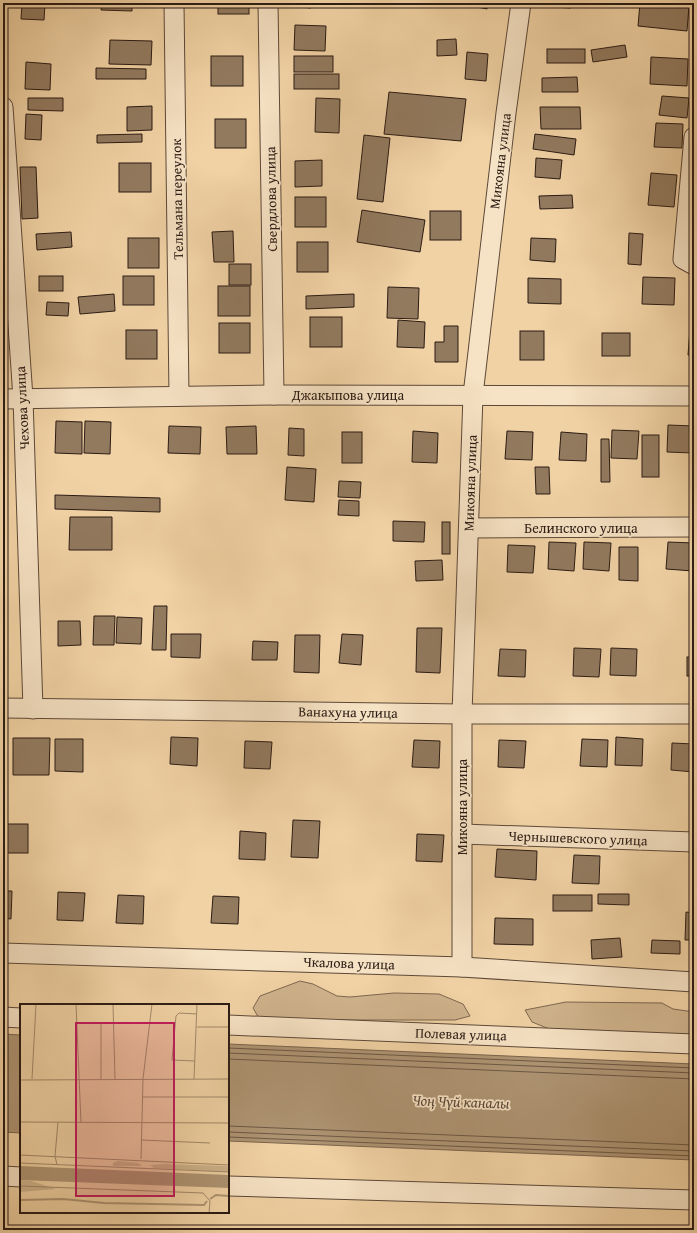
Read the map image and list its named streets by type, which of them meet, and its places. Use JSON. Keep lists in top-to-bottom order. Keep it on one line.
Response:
{"streets":{"street":["Микояна улица","Тельмана переулок","Свердлова улица","Джакыпова улица","Чехова улица","Белинского улица","Ванахуна улица","Чернышевского улица","Чкалова улица","Полевая улица"]},"crossings":[["Микояна улица","Джакыпова улица"],["Микояна улица","Белинского улица"],["Микояна улица","Ванахуна улица"],["Микояна улица","Чернышевского улица"],["Микояна улица","Чкалова улица"],["Тельмана переулок","Джакыпова улица"],["Свердлова улица","Джакыпова улица"],["Джакыпова улица","Чехова улица"],["Чехова улица","Ванахуна улица"]],"water":["Чоң Чүй каналы"]}
